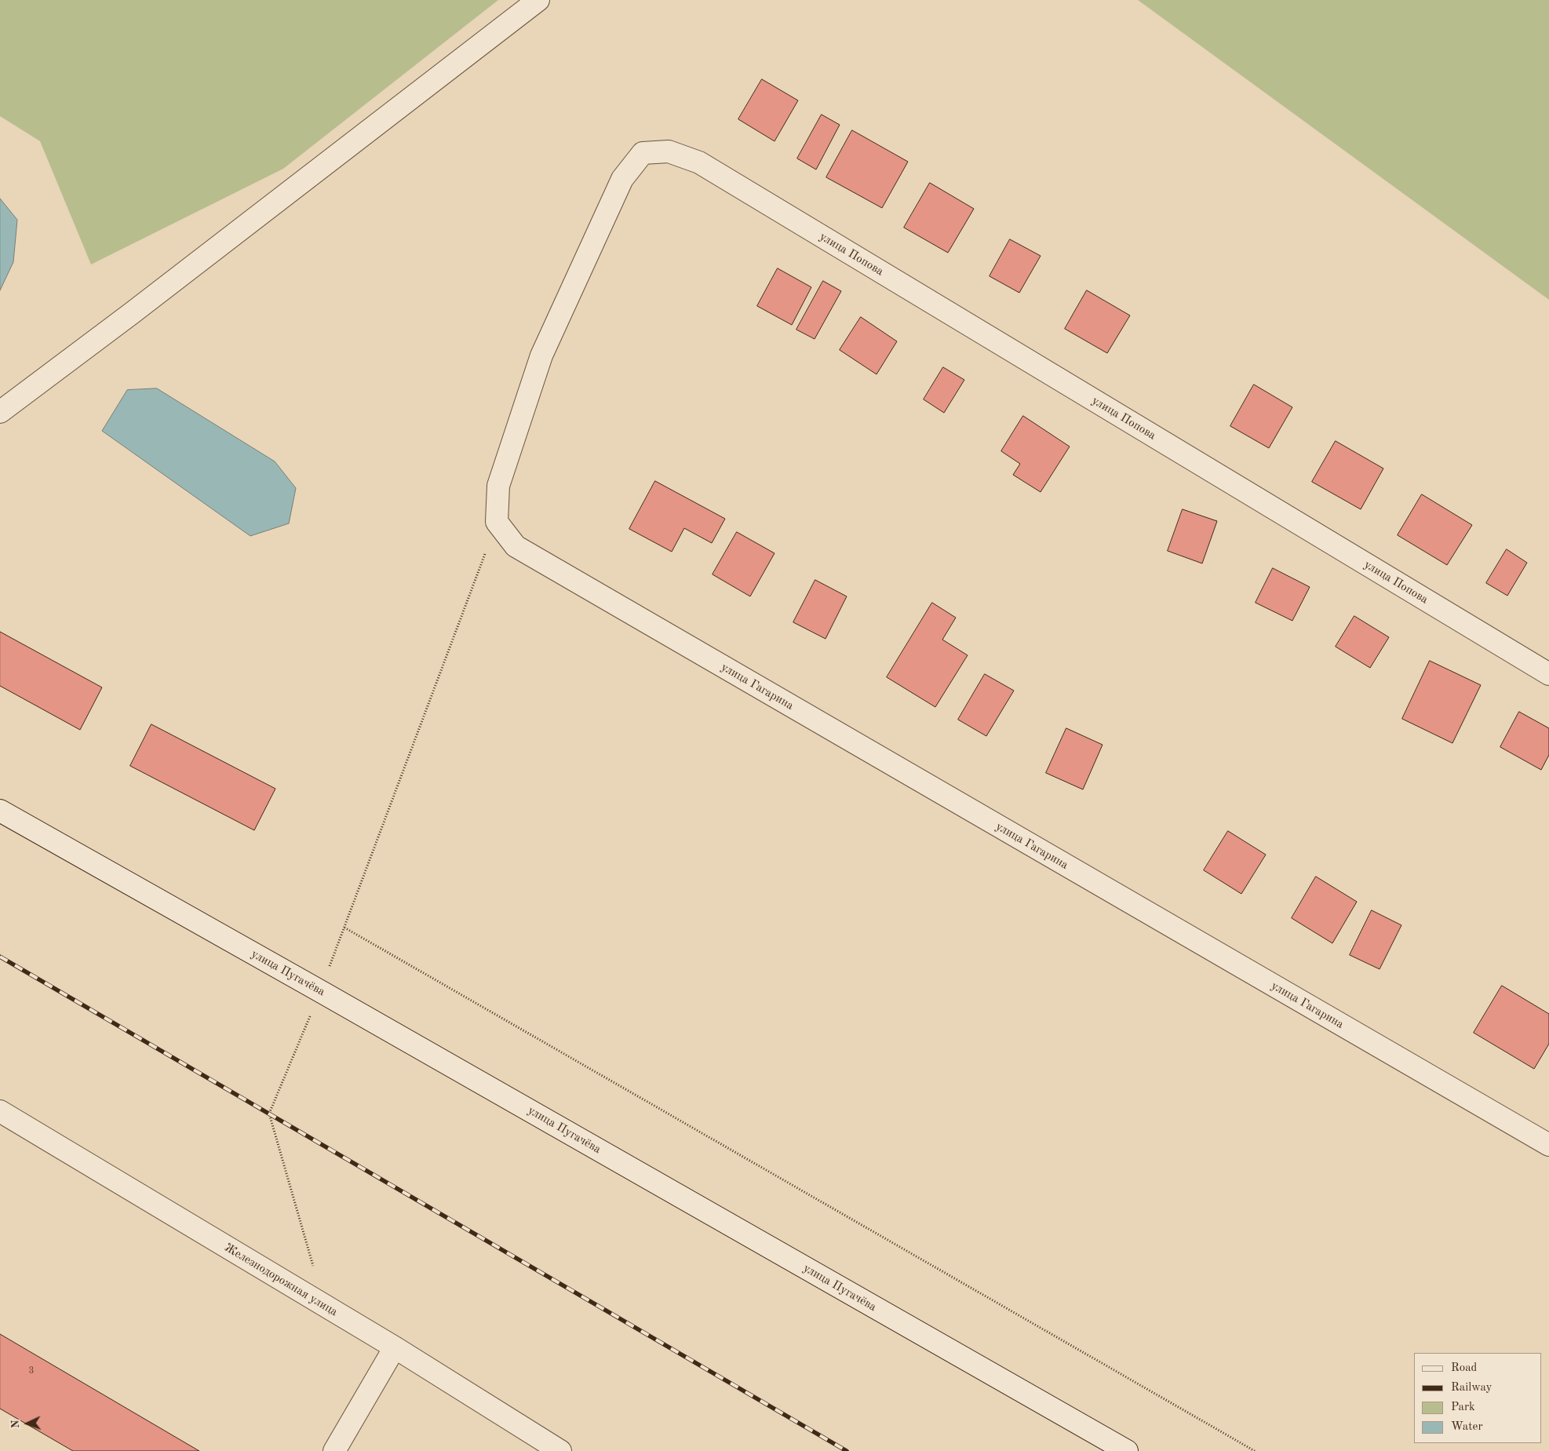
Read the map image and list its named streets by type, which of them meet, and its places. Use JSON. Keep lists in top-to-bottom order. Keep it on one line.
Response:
{"streets":{"street":["улица Попова","улица Гагарина","улица Пугачёва","Железнодорожная улица"]},"crossings":[["улица Попова","улица Гагарина"]],"house_numbers":["3"],"legend":["Road","Railway","Park","Water"],"north":"left"}
